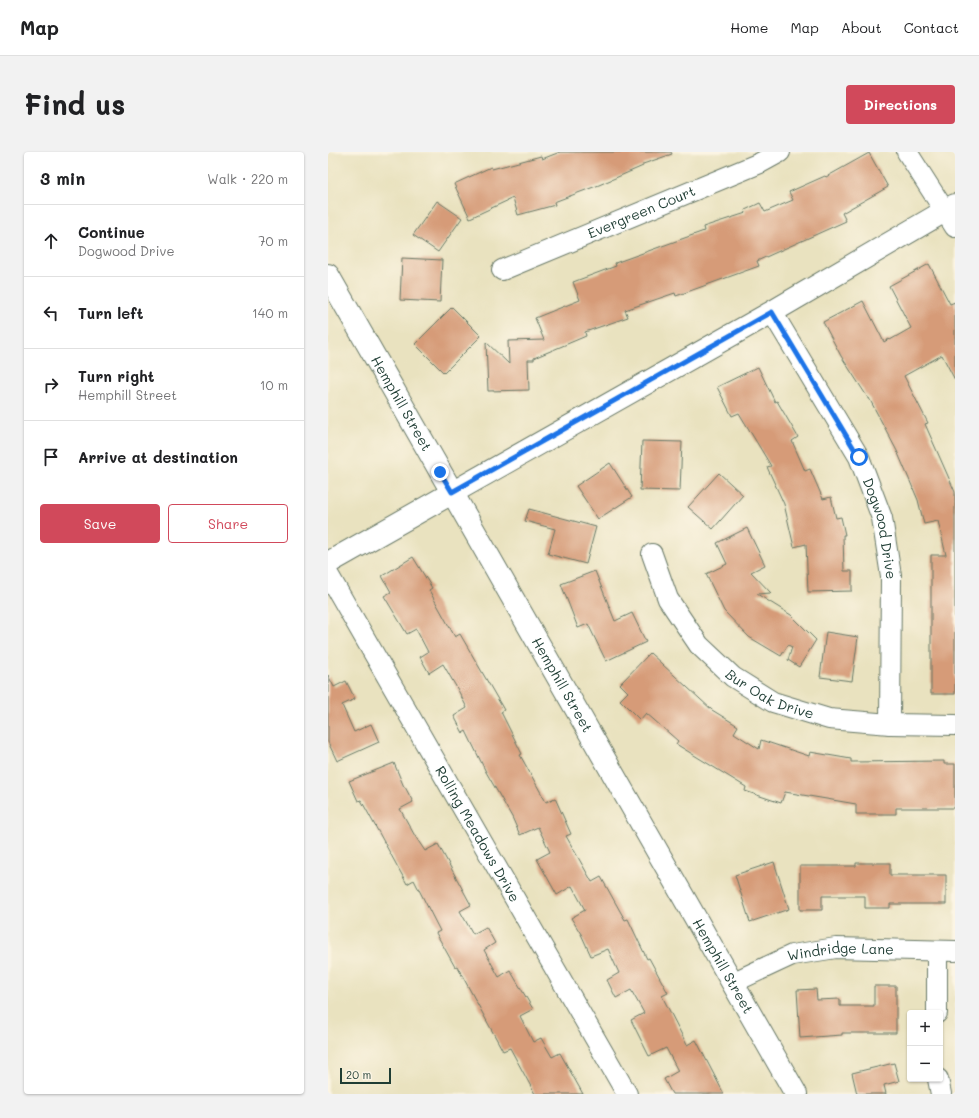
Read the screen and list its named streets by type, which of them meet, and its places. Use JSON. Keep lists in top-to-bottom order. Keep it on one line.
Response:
{"streets":{"street":["Evergreen Court","Hemphill Street","Dogwood Drive","Bur Oak Drive","Rolling Meadows Drive","Windridge Lane"]},"crossings":[["Hemphill Street","Windridge Lane"],["Dogwood Drive","Bur Oak Drive"]],"scale_bar":"20 m","page":{"header":"Map","nav":["Home","Map","About","Contact"],"buttons":["Directions",["Save","Share"]],"title":"Find us","heading":["3 min","Walk · 220 m"],"list":[["Continue","Dogwood Drive","70 m"],["Turn left","140 m"],["Turn right","Hemphill Street","10 m"],"Arrive at destination"],"map_buttons":["+","−"],"scale":"20 m"}}
